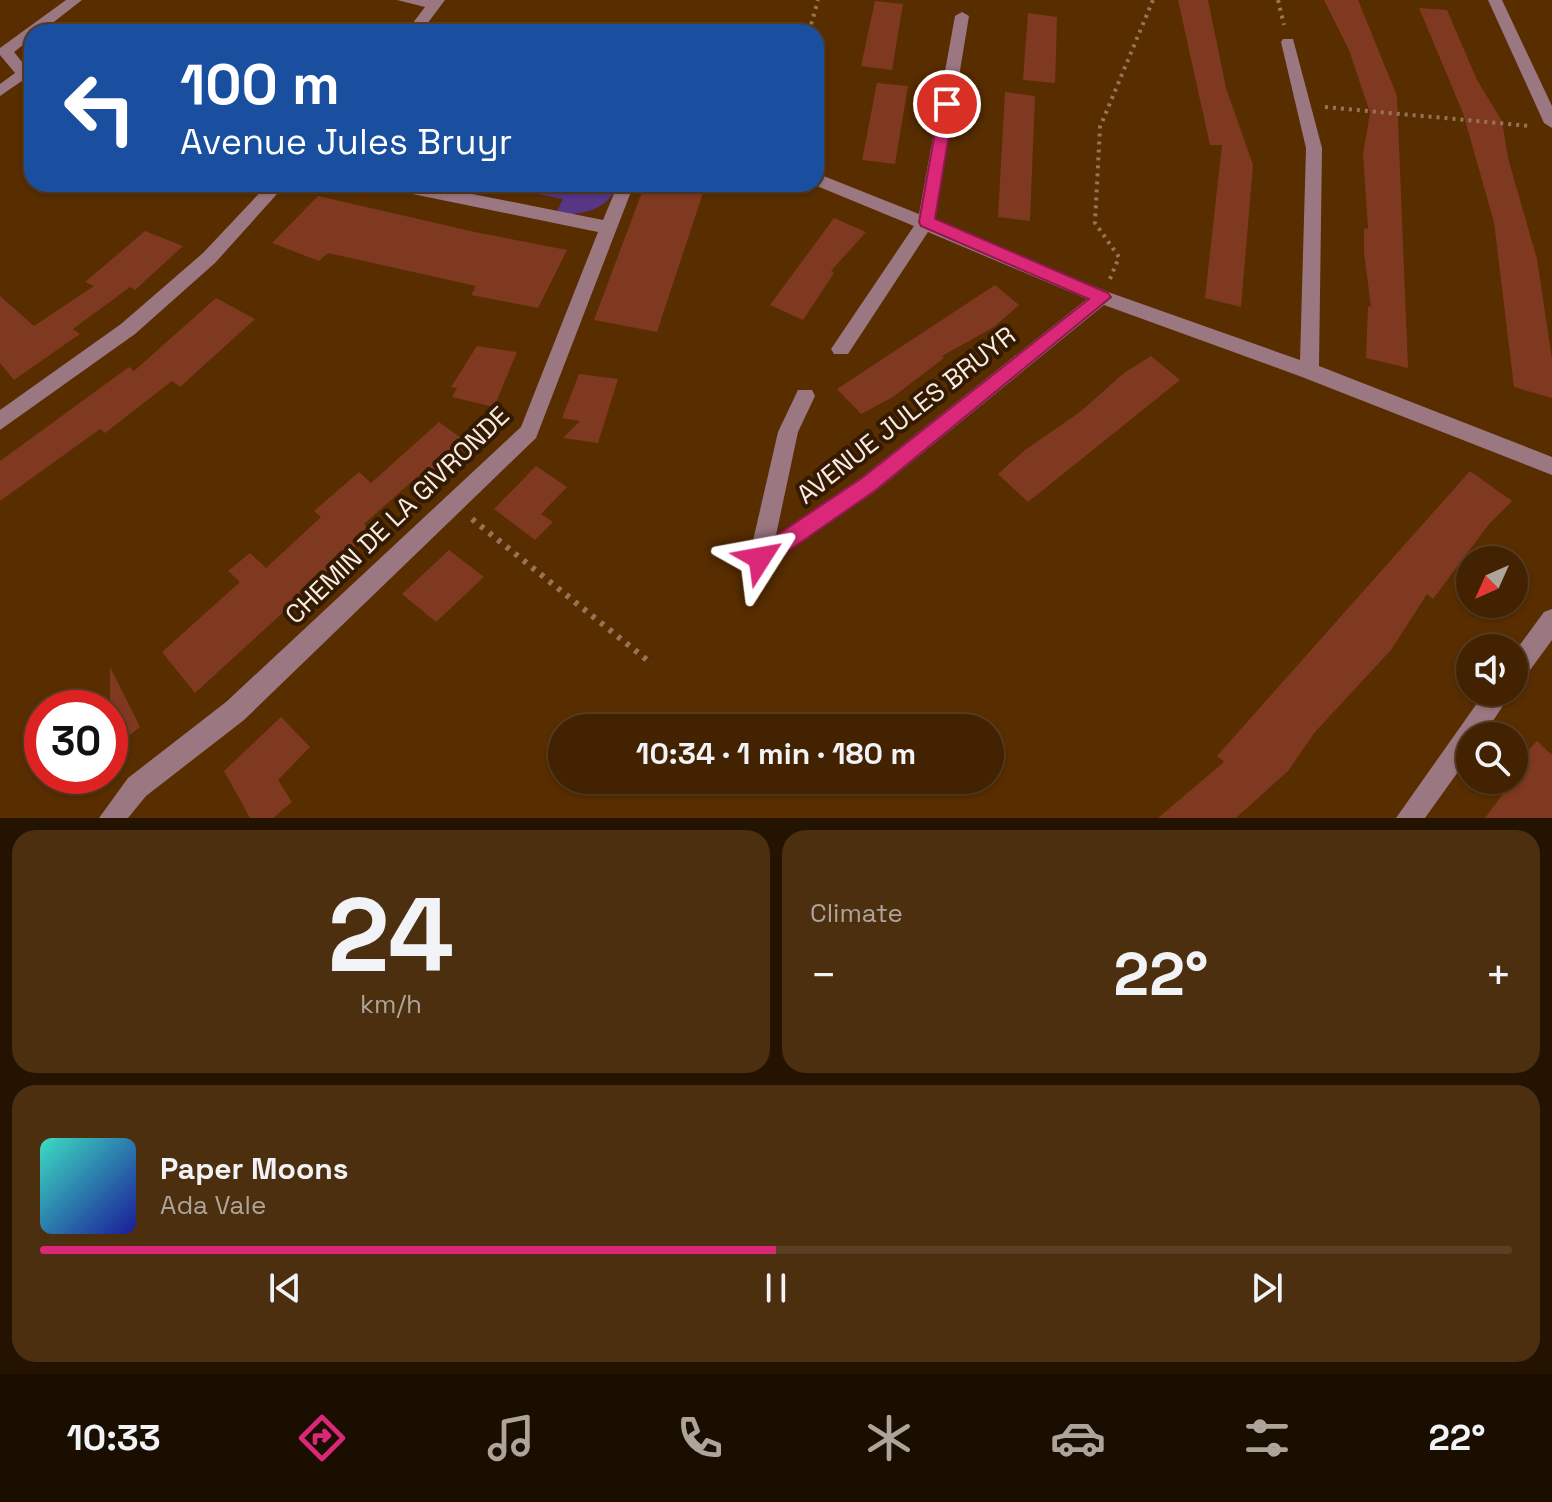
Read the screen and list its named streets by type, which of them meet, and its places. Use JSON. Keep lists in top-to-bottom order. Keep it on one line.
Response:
{"streets":{"street":["AVENUE JULES BRUYR","CHEMIN DE LA GIVRONDE"]},"north":"bottom left","page":{"turn":["100 m","Avenue Jules Bruyr"],"limit":"30","trip":"10:34 · 1 min · 180 m","tile":[["24","km/h"],"Climate"],"heat":["−","22°","+"],"song":["Paper Moons","Ada Vale"],"tabs":["10:33","22°"]}}
